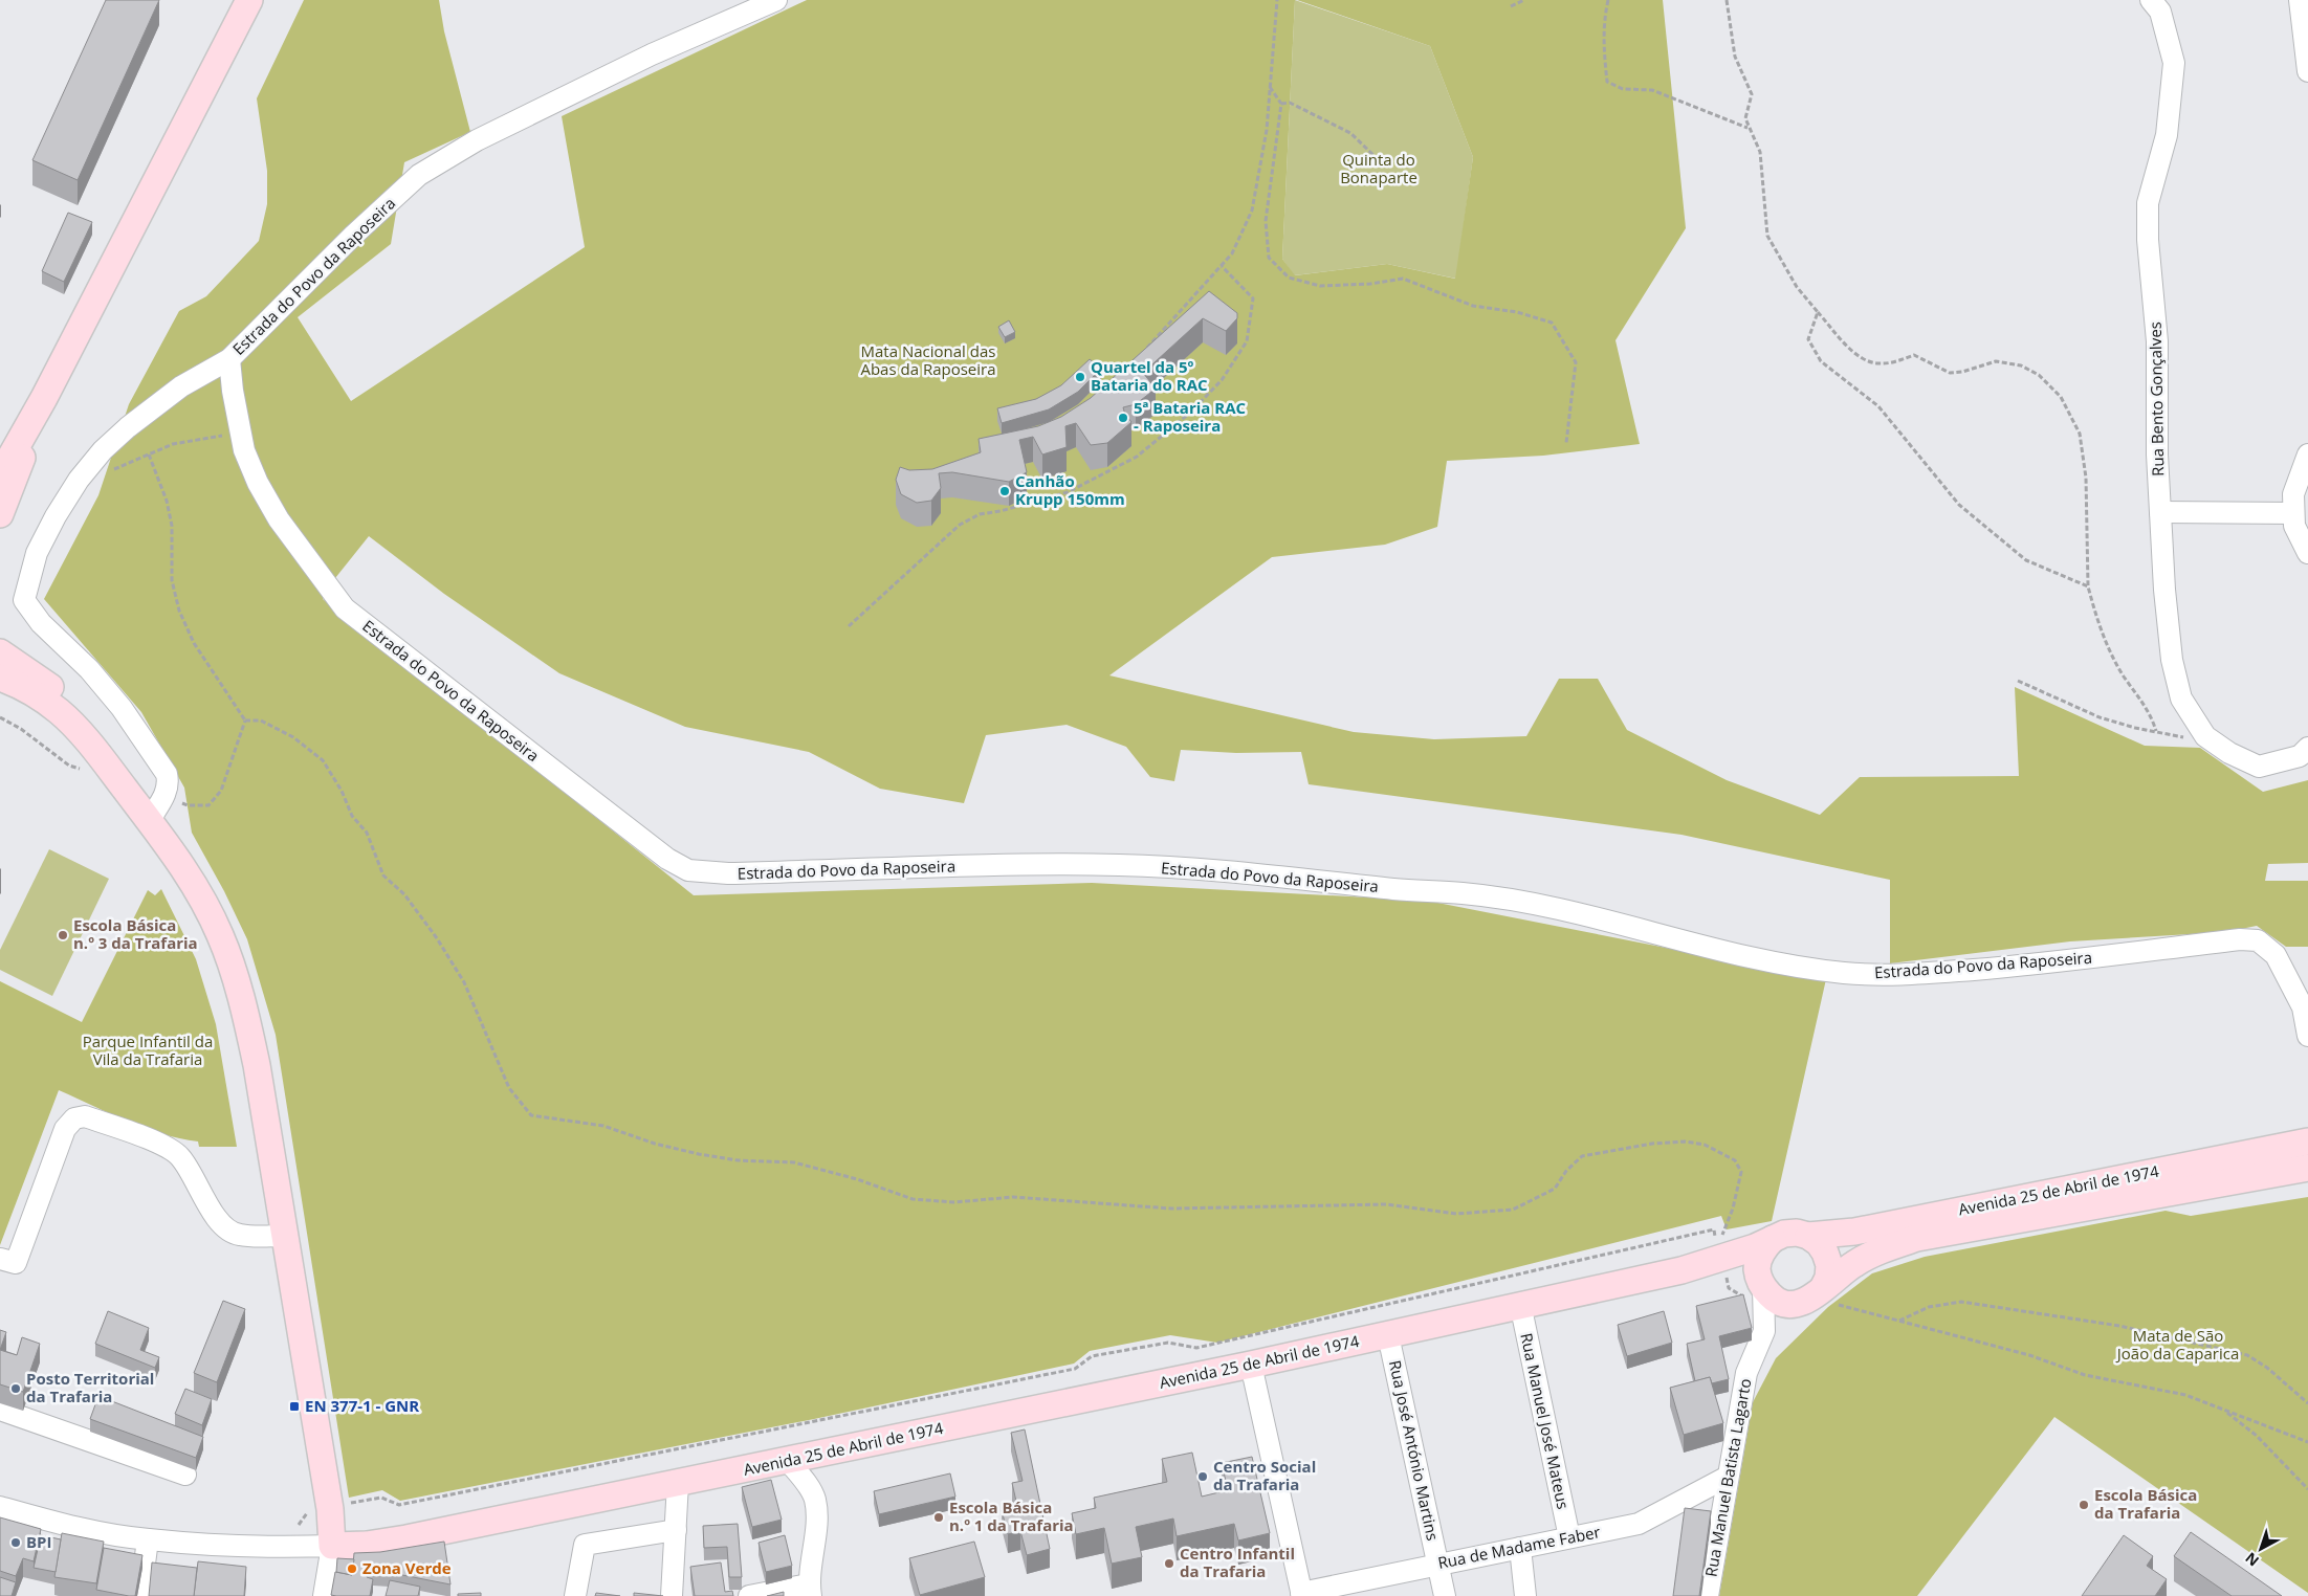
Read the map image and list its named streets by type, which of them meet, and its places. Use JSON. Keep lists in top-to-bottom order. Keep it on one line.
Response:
{"streets":{"main road":["Avenida 25 de Abril de 1974"],"street":["Estrada do Povo da Raposeira","Rua Bento Gonçalves","Rua Manuel José Mateus","Rua José António Martins","Rua Manuel Batista Lagarto","Rua de Madame Faber"]},"crossings":[["Avenida 25 de Abril de 1974","Rua Manuel José Mateus"],["Avenida 25 de Abril de 1974","Rua José António Martins"],["Rua Manuel José Mateus","Rua de Madame Faber"],["Rua José António Martins","Rua de Madame Faber"],["Rua Manuel Batista Lagarto","Rua de Madame Faber"]],"parks":["Quinta do Bonaparte","Mata Nacional das Abas da Raposeira","Parque Infantil da Vila da Trafaria","Mata de São João da Caparica"],"places":{"other":["Quartel da 5º Bataria do RAC","5ª Bataria RAC - Raposeira","Canhão Krupp 150mm","Escola Básica n.º 3 da Trafaria","Posto Territorial da Trafaria","Centro Social da Trafaria","Escola Básica da Trafaria","Escola Básica n.º 1 da Trafaria","BPI","Centro Infantil da Trafaria","Zona Verde"],"transit":["EN 377-1 - GNR"]},"north":"bottom left"}
